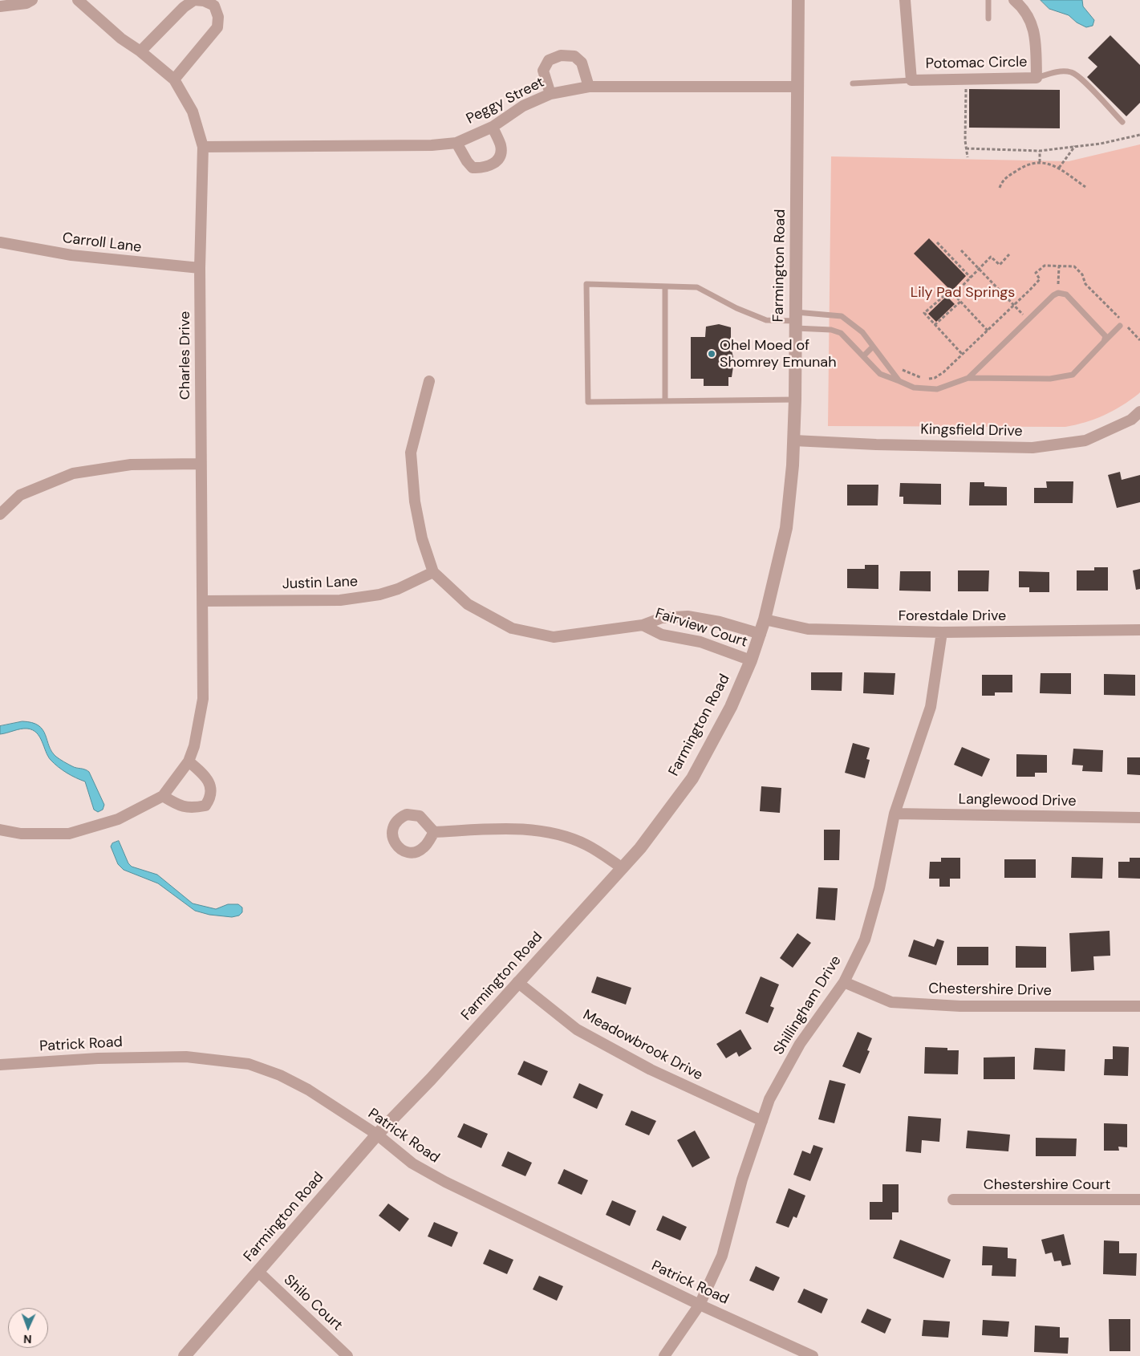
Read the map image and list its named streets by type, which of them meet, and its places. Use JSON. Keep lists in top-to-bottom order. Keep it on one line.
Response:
{"streets":{"street":["Potomac Circle","Peggy Street","Carroll Lane","Farmington Road","Charles Drive","Kingsfield Drive","Justin Lane","Forestdale Drive","Fairview Court","Langlewood Drive","Chestershire Drive","Shillingham Drive","Patrick Road","Meadowbrook Drive","Chestershire Court","Shilo Court"]},"crossings":[["Peggy Street","Farmington Road"],["Peggy Street","Charles Drive"],["Carroll Lane","Charles Drive"],["Farmington Road","Kingsfield Drive"],["Farmington Road","Forestdale Drive"],["Farmington Road","Fairview Court"],["Farmington Road","Patrick Road"],["Farmington Road","Meadowbrook Drive"],["Farmington Road","Shilo Court"],["Charles Drive","Justin Lane"],["Justin Lane","Fairview Court"],["Forestdale Drive","Shillingham Drive"],["Langlewood Drive","Shillingham Drive"],["Chestershire Drive","Shillingham Drive"],["Shillingham Drive","Patrick Road"],["Shillingham Drive","Meadowbrook Drive"]],"parks":["Lily Pad Springs"],"places":["Ohel Moed of Shomrey Emunah"],"north":"bottom"}
